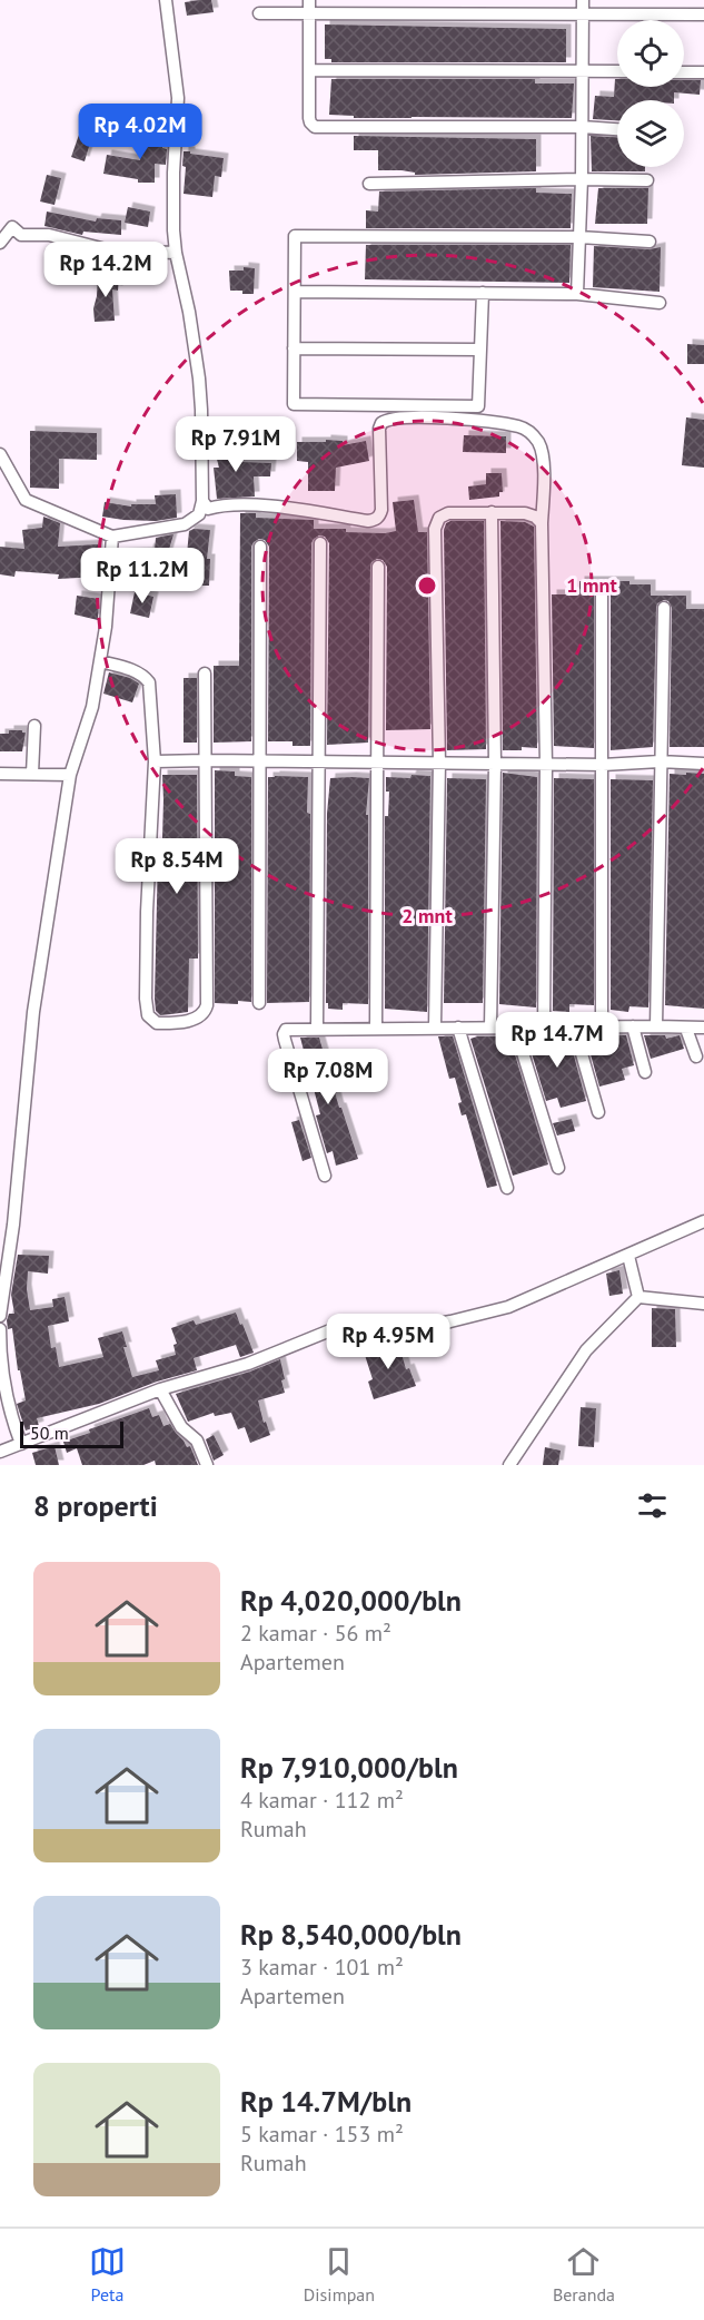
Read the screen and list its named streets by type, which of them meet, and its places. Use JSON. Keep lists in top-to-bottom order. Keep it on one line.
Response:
{"scale_bar":"50 m","page":{"price":["Rp 4.02M","Rp 14.2M","Rp 7.91M","Rp 11.2M","Rp 8.54M","Rp 14.7M","Rp 7.08M","Rp 4.95M"],"scale":"50 m","heading":"8 properti","list":[{"name":"Rp 4,020,000/bln","note":"2 kamar · 56 m² · Apartemen"},{"name":"Rp 7,910,000/bln","note":"4 kamar · 112 m² · Rumah"},{"name":"Rp 8,540,000/bln","note":"3 kamar · 101 m² · Apartemen"},{"name":"Rp 14.7M/bln","note":"5 kamar · 153 m² · Rumah"}],"tabs":["Peta","Disimpan","Beranda"]},"rings":["1 mnt","2 mnt"]}
